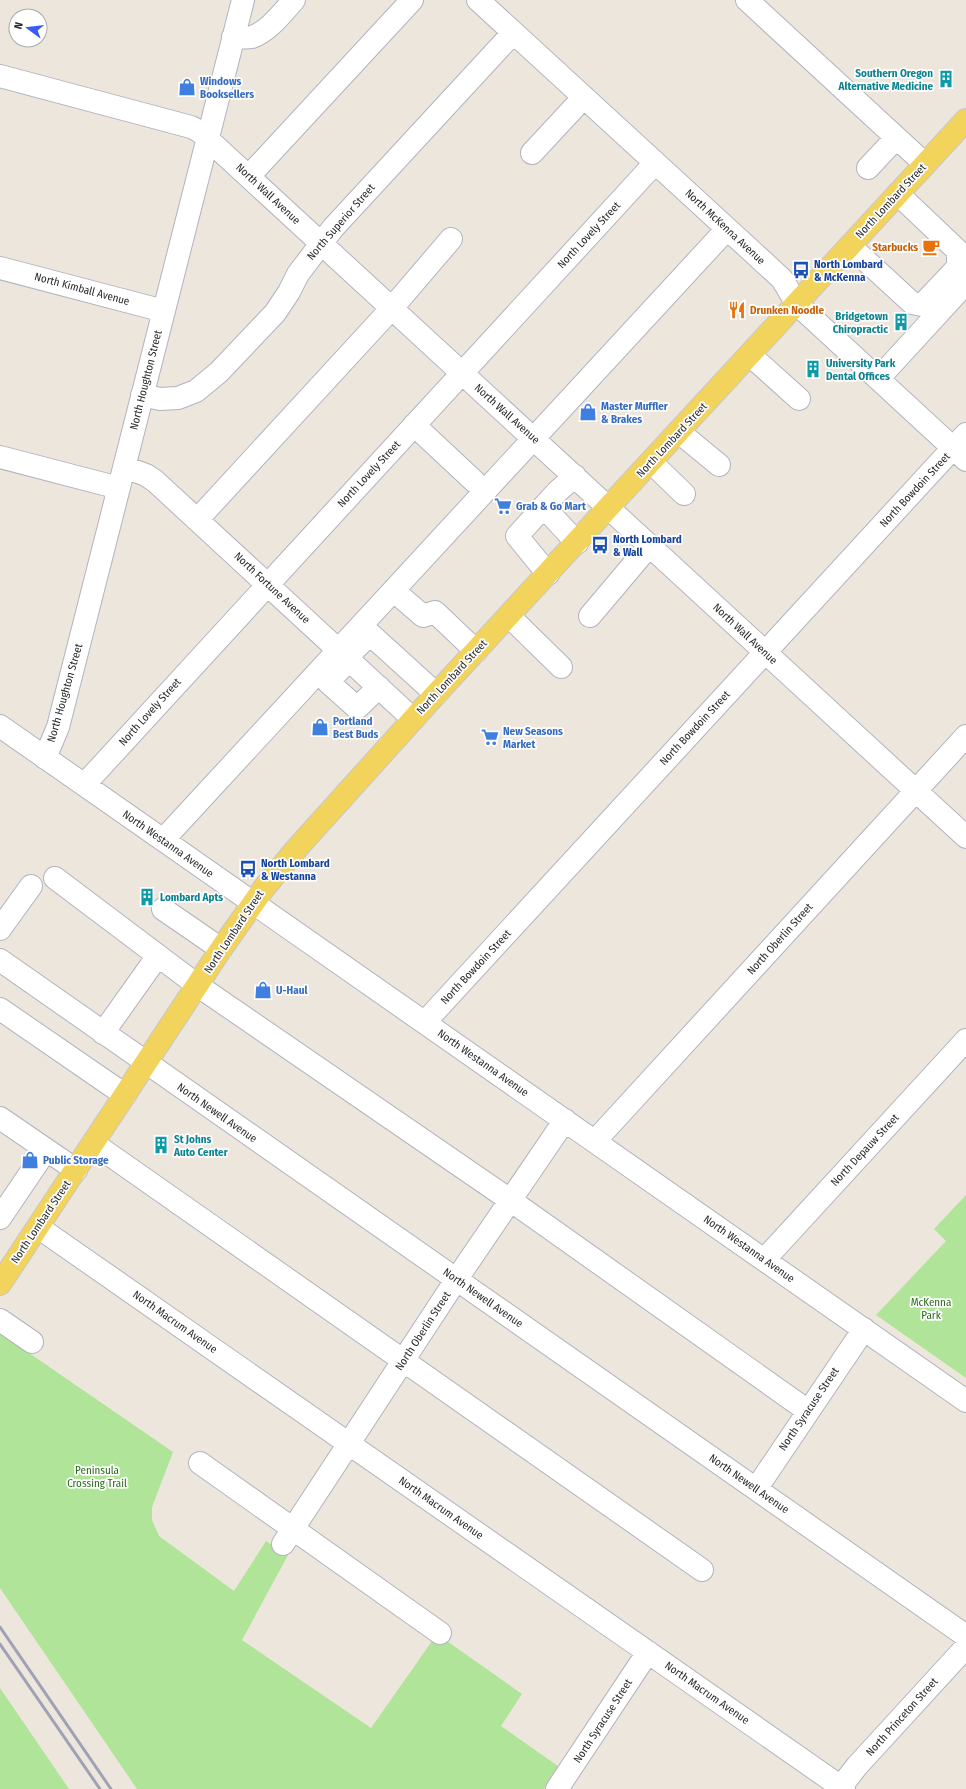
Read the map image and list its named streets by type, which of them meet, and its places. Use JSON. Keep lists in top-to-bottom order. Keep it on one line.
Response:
{"streets":{"main road":["North Lombard Street"],"street":["North Wall Avenue","North Superior Street","North McKenna Avenue","North Lovely Street","North Kimball Avenue","North Houghton Street","North Bowdoin Street","North Fortune Avenue","North Westanna Avenue","North Oberlin Street","North Newell Avenue","North Depauw Street","North Macrum Avenue","North Syracuse Street","North Princeton Street"]},"crossings":[["North Wall Avenue","North Lombard Street"],["North Wall Avenue","North Superior Street"],["North Wall Avenue","North Lovely Street"],["North Wall Avenue","North Houghton Street"],["North Wall Avenue","North Bowdoin Street"],["North Wall Avenue","North Oberlin Street"],["North Lombard Street","North McKenna Avenue"],["North Lombard Street","North Fortune Avenue"],["North Lombard Street","North Westanna Avenue"],["North Lombard Street","North Newell Avenue"],["North Lombard Street","North Macrum Avenue"],["North Superior Street","North McKenna Avenue"],["North Superior Street","North Houghton Street"],["North McKenna Avenue","North Lovely Street"],["North McKenna Avenue","North Bowdoin Street"],["North Lovely Street","North Fortune Avenue"],["North Lovely Street","North Westanna Avenue"],["North Kimball Avenue","North Houghton Street"],["North Houghton Street","North Fortune Avenue"],["North Houghton Street","North Westanna Avenue"],["North Bowdoin Street","North Westanna Avenue"],["North Westanna Avenue","North Oberlin Street"],["North Westanna Avenue","North Depauw Street"],["North Westanna Avenue","North Syracuse Street"],["North Oberlin Street","North Newell Avenue"],["North Oberlin Street","North Macrum Avenue"],["North Newell Avenue","North Syracuse Street"],["North Macrum Avenue","North Syracuse Street"],["North Macrum Avenue","North Princeton Street"]],"parks":["McKenna Park","Peninsula Crossing Trail"],"places":{"building":["Southern Oregon Alternative Medicine","Bridgetown Chiropractic","University Park Dental Offices","Lombard Apts","St Johns Auto Center"],"shop":["Windows Booksellers","Master Muffler & Brakes","Portland Best Buds","U-Haul","Public Storage"],"cafe":["Starbucks"],"bus stop":["North Lombard & McKenna","North Lombard & Wall","North Lombard & Westanna"],"restaurant":["Drunken Noodle"],"supermarket":["Grab & Go Mart","New Seasons Market"]},"north":"left"}
